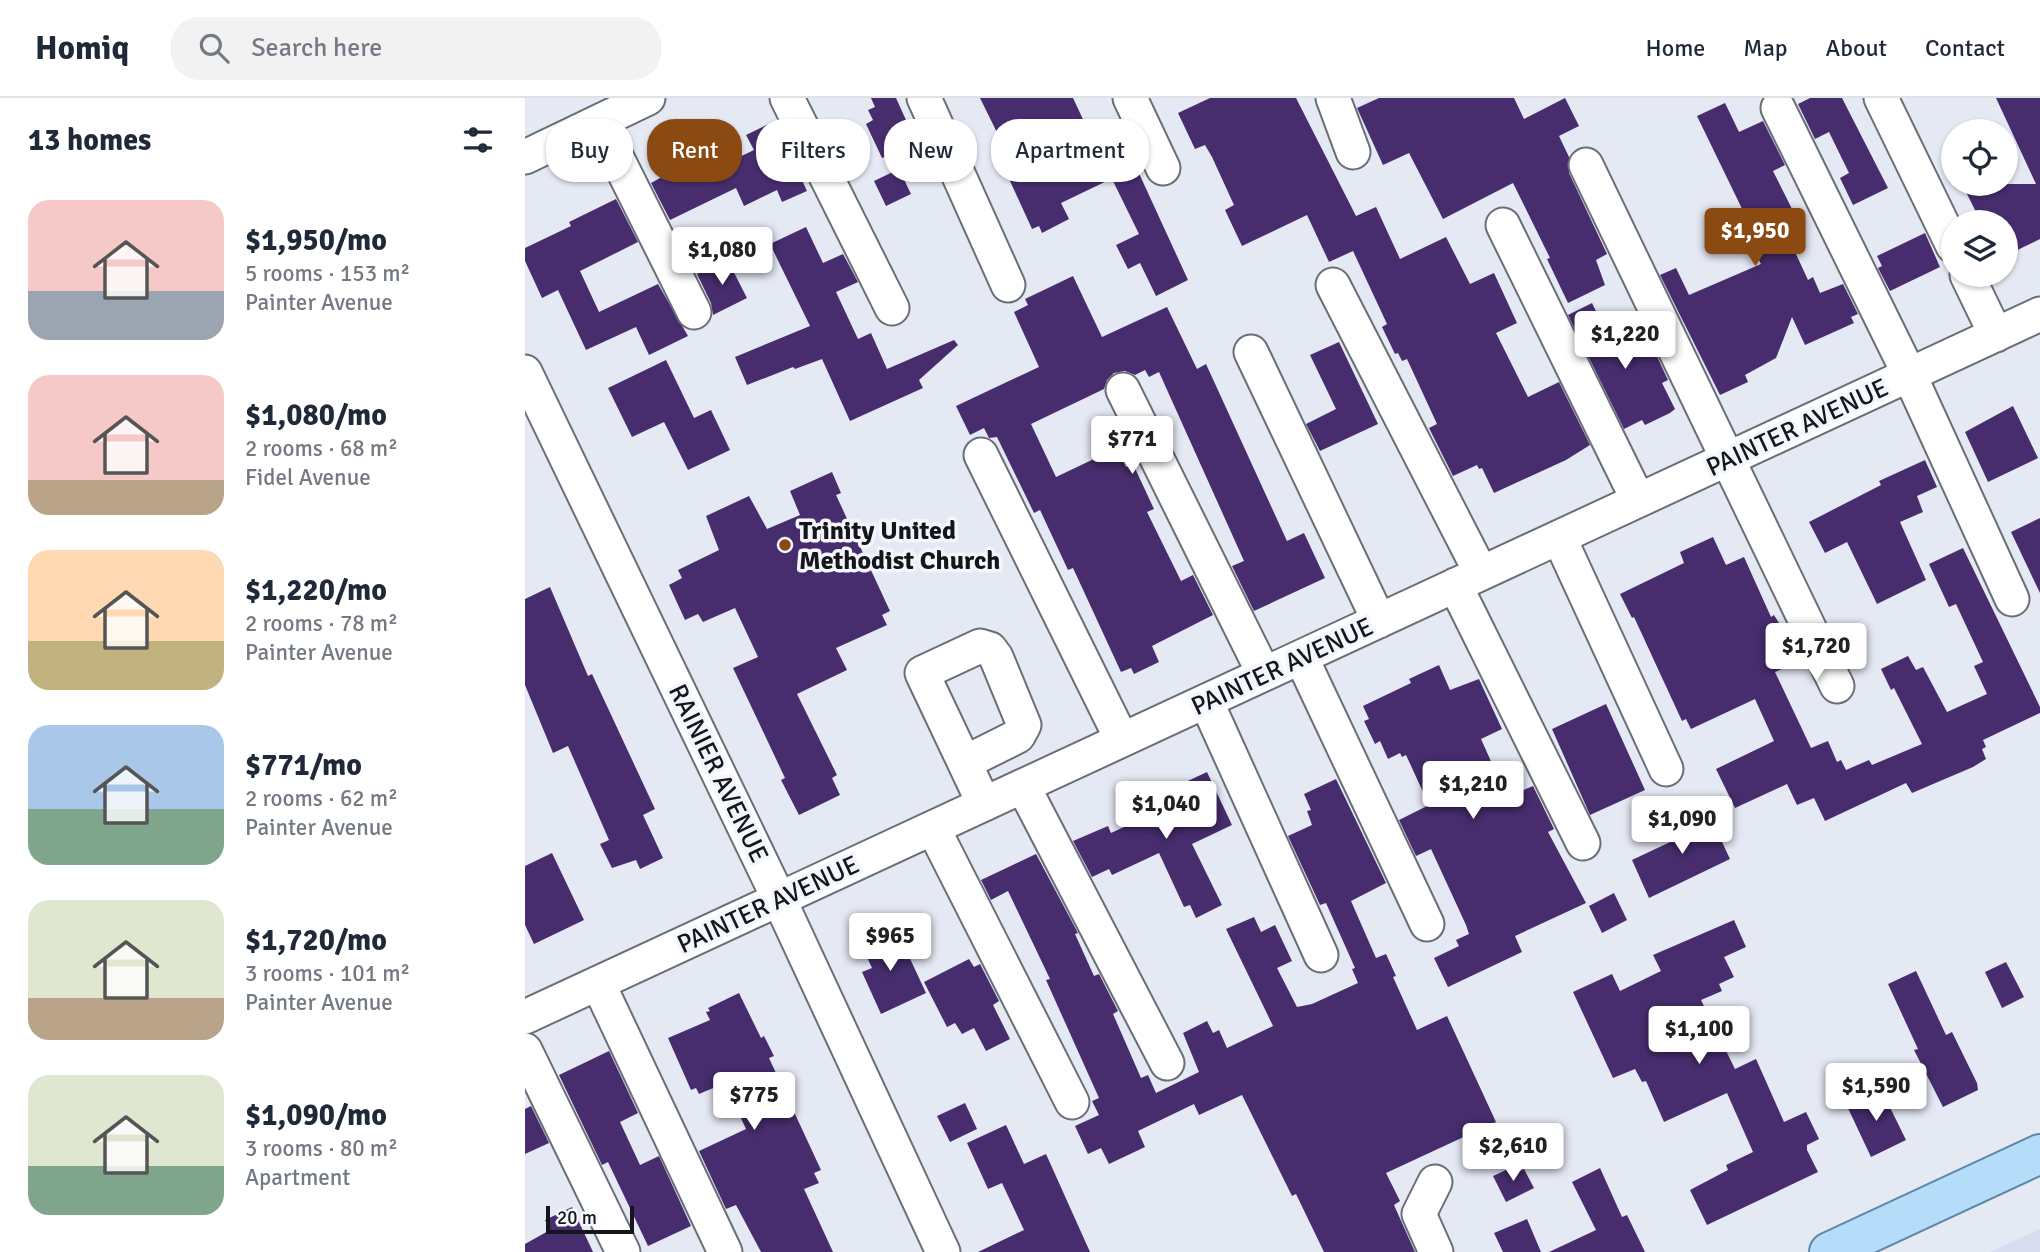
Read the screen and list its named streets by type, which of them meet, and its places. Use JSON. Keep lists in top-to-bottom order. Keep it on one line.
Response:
{"streets":{"street":["PAINTER AVENUE","RAINIER AVENUE"]},"crossings":[["PAINTER AVENUE","RAINIER AVENUE"]],"places":["Trinity United Methodist Church"],"scale_bar":"20 m","page":{"header":"Homiq","search":"Search here","nav":["Home","Map","About","Contact"],"heading":"13 homes","chip":["Buy","Rent","Filters","New","Apartment"],"list":[{"name":"$1,950/mo","note":"5 rooms · 153 m² · Painter Avenue"},{"name":"$1,080/mo","note":"2 rooms · 68 m² · Fidel Avenue"},{"name":"$1,220/mo","note":"2 rooms · 78 m² · Painter Avenue"},{"name":"$771/mo","note":"2 rooms · 62 m² · Painter Avenue"},{"name":"$1,720/mo","note":"3 rooms · 101 m² · Painter Avenue"},{"name":"$1,090/mo","note":"3 rooms · 80 m² · Apartment"}],"price":["$1,950","$1,080","$1,220","$771","$1,720","$1,210","$1,040","$1,090","$965","$1,100","$1,590","$775","$2,610"],"scale":"20 m"}}
